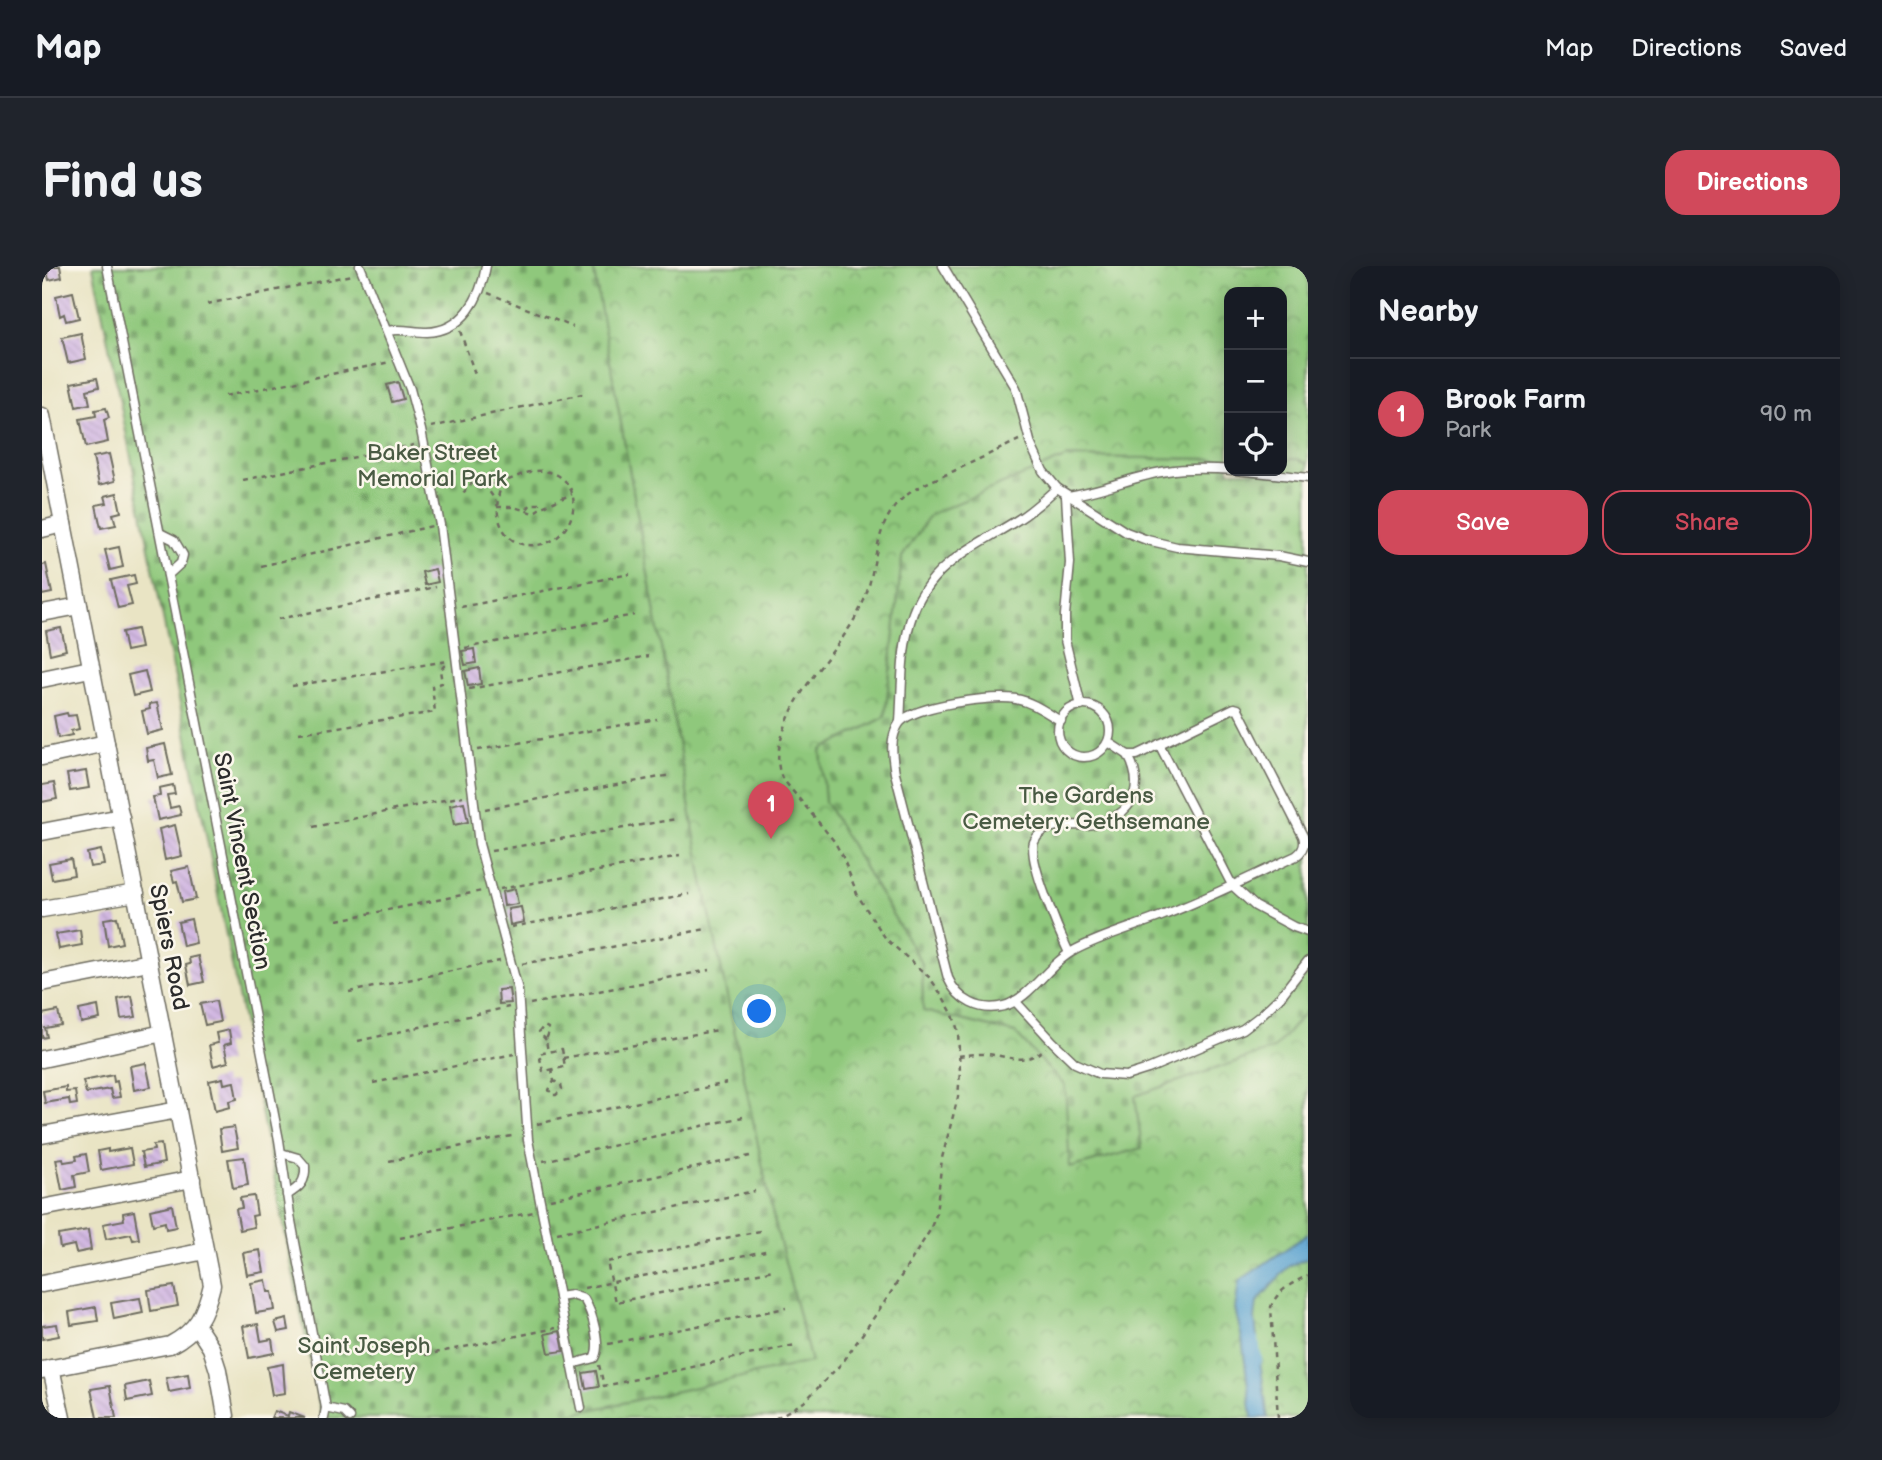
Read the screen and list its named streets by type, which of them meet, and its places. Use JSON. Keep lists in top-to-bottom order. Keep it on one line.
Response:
{"streets":{"street":["Spiers Road"],"lane":["Saint Vincent Section"]},"parks":["Baker Street Memorial Park","The Gardens Cemetery: Gethsemane","Saint Joseph Cemetery"],"page":{"header":"Map","nav":["Map","Directions","Saved"],"buttons":["Directions",["Save","Share"]],"title":"Find us","heading":"Nearby","map_buttons":["+","−"],"list":[{"mark":"1","name":"Brook Farm","note":"Park","value":"90 m"}],"pins":"1"}}
